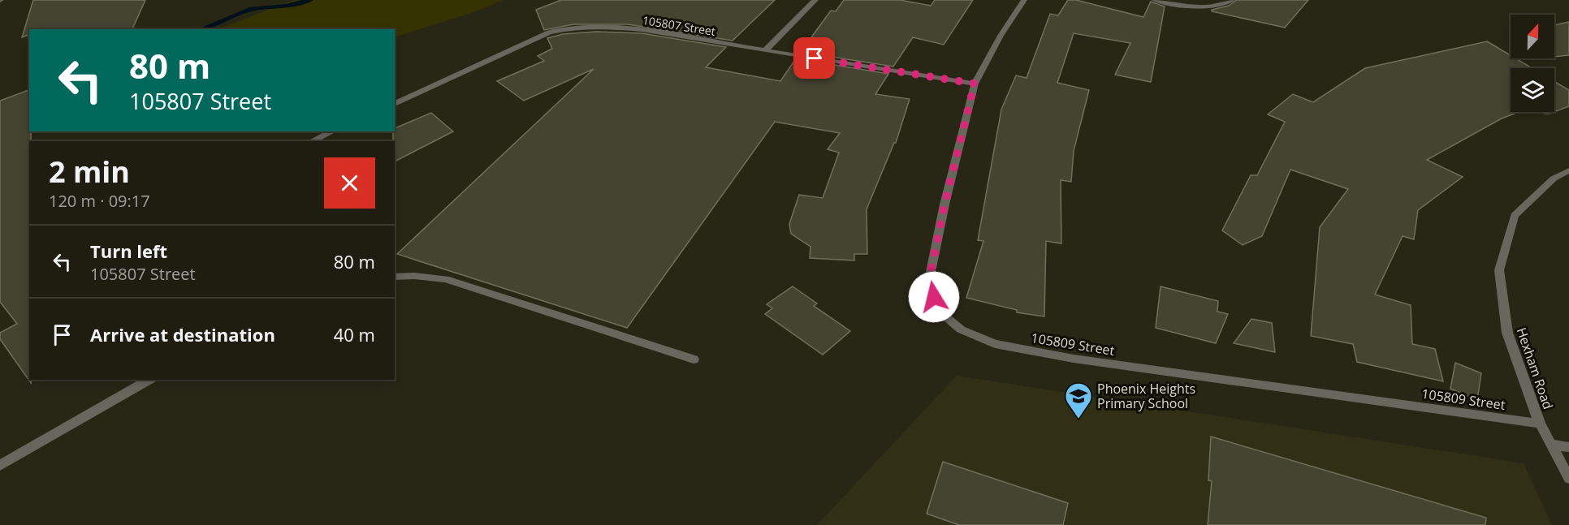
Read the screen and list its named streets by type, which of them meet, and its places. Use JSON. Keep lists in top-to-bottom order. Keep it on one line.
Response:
{"streets":{"street":["105807 Street","105809 Street","Hexham Road"]},"crossings":[["105807 Street","105809 Street"],["105809 Street","Hexham Road"]],"places":{"school or university":["Phoenix Heights Primary School"]},"north":"top","page":{"turn":["80 m","105807 Street"],"heading":["2 min","120 m · 09:17"],"list":[{"name":"Turn left","note":"105807 Street","value":"80 m"},{"name":"Arrive at destination","value":"40 m"}]}}
